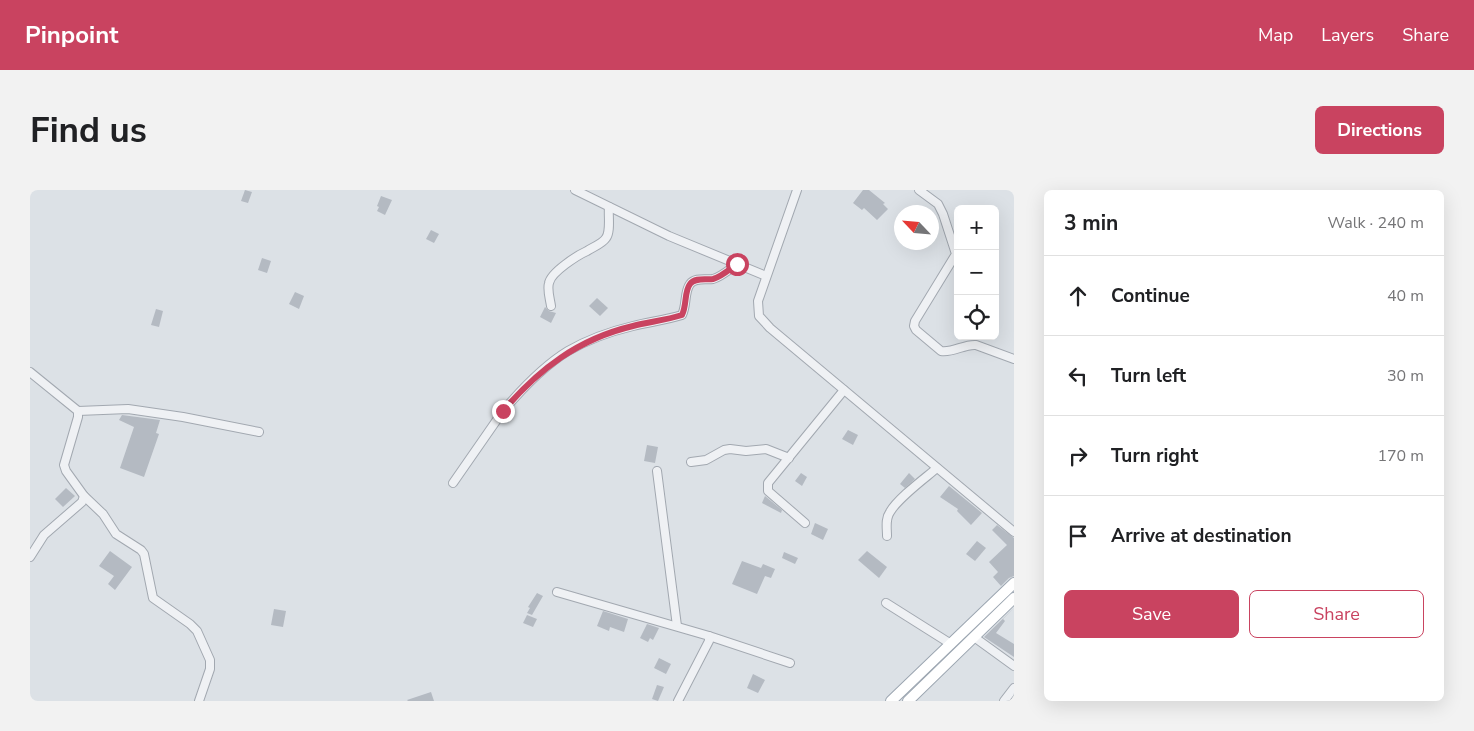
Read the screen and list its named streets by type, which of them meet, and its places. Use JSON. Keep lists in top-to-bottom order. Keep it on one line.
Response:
{"north":"top left","page":{"header":"Pinpoint","nav":["Map","Layers","Share"],"buttons":["Directions",["Save","Share"]],"title":"Find us","heading":["3 min","Walk · 240 m"],"map_buttons":["+","−"],"list":[["Continue","40 m"],["Turn left","30 m"],["Turn right","170 m"],"Arrive at destination"]}}
